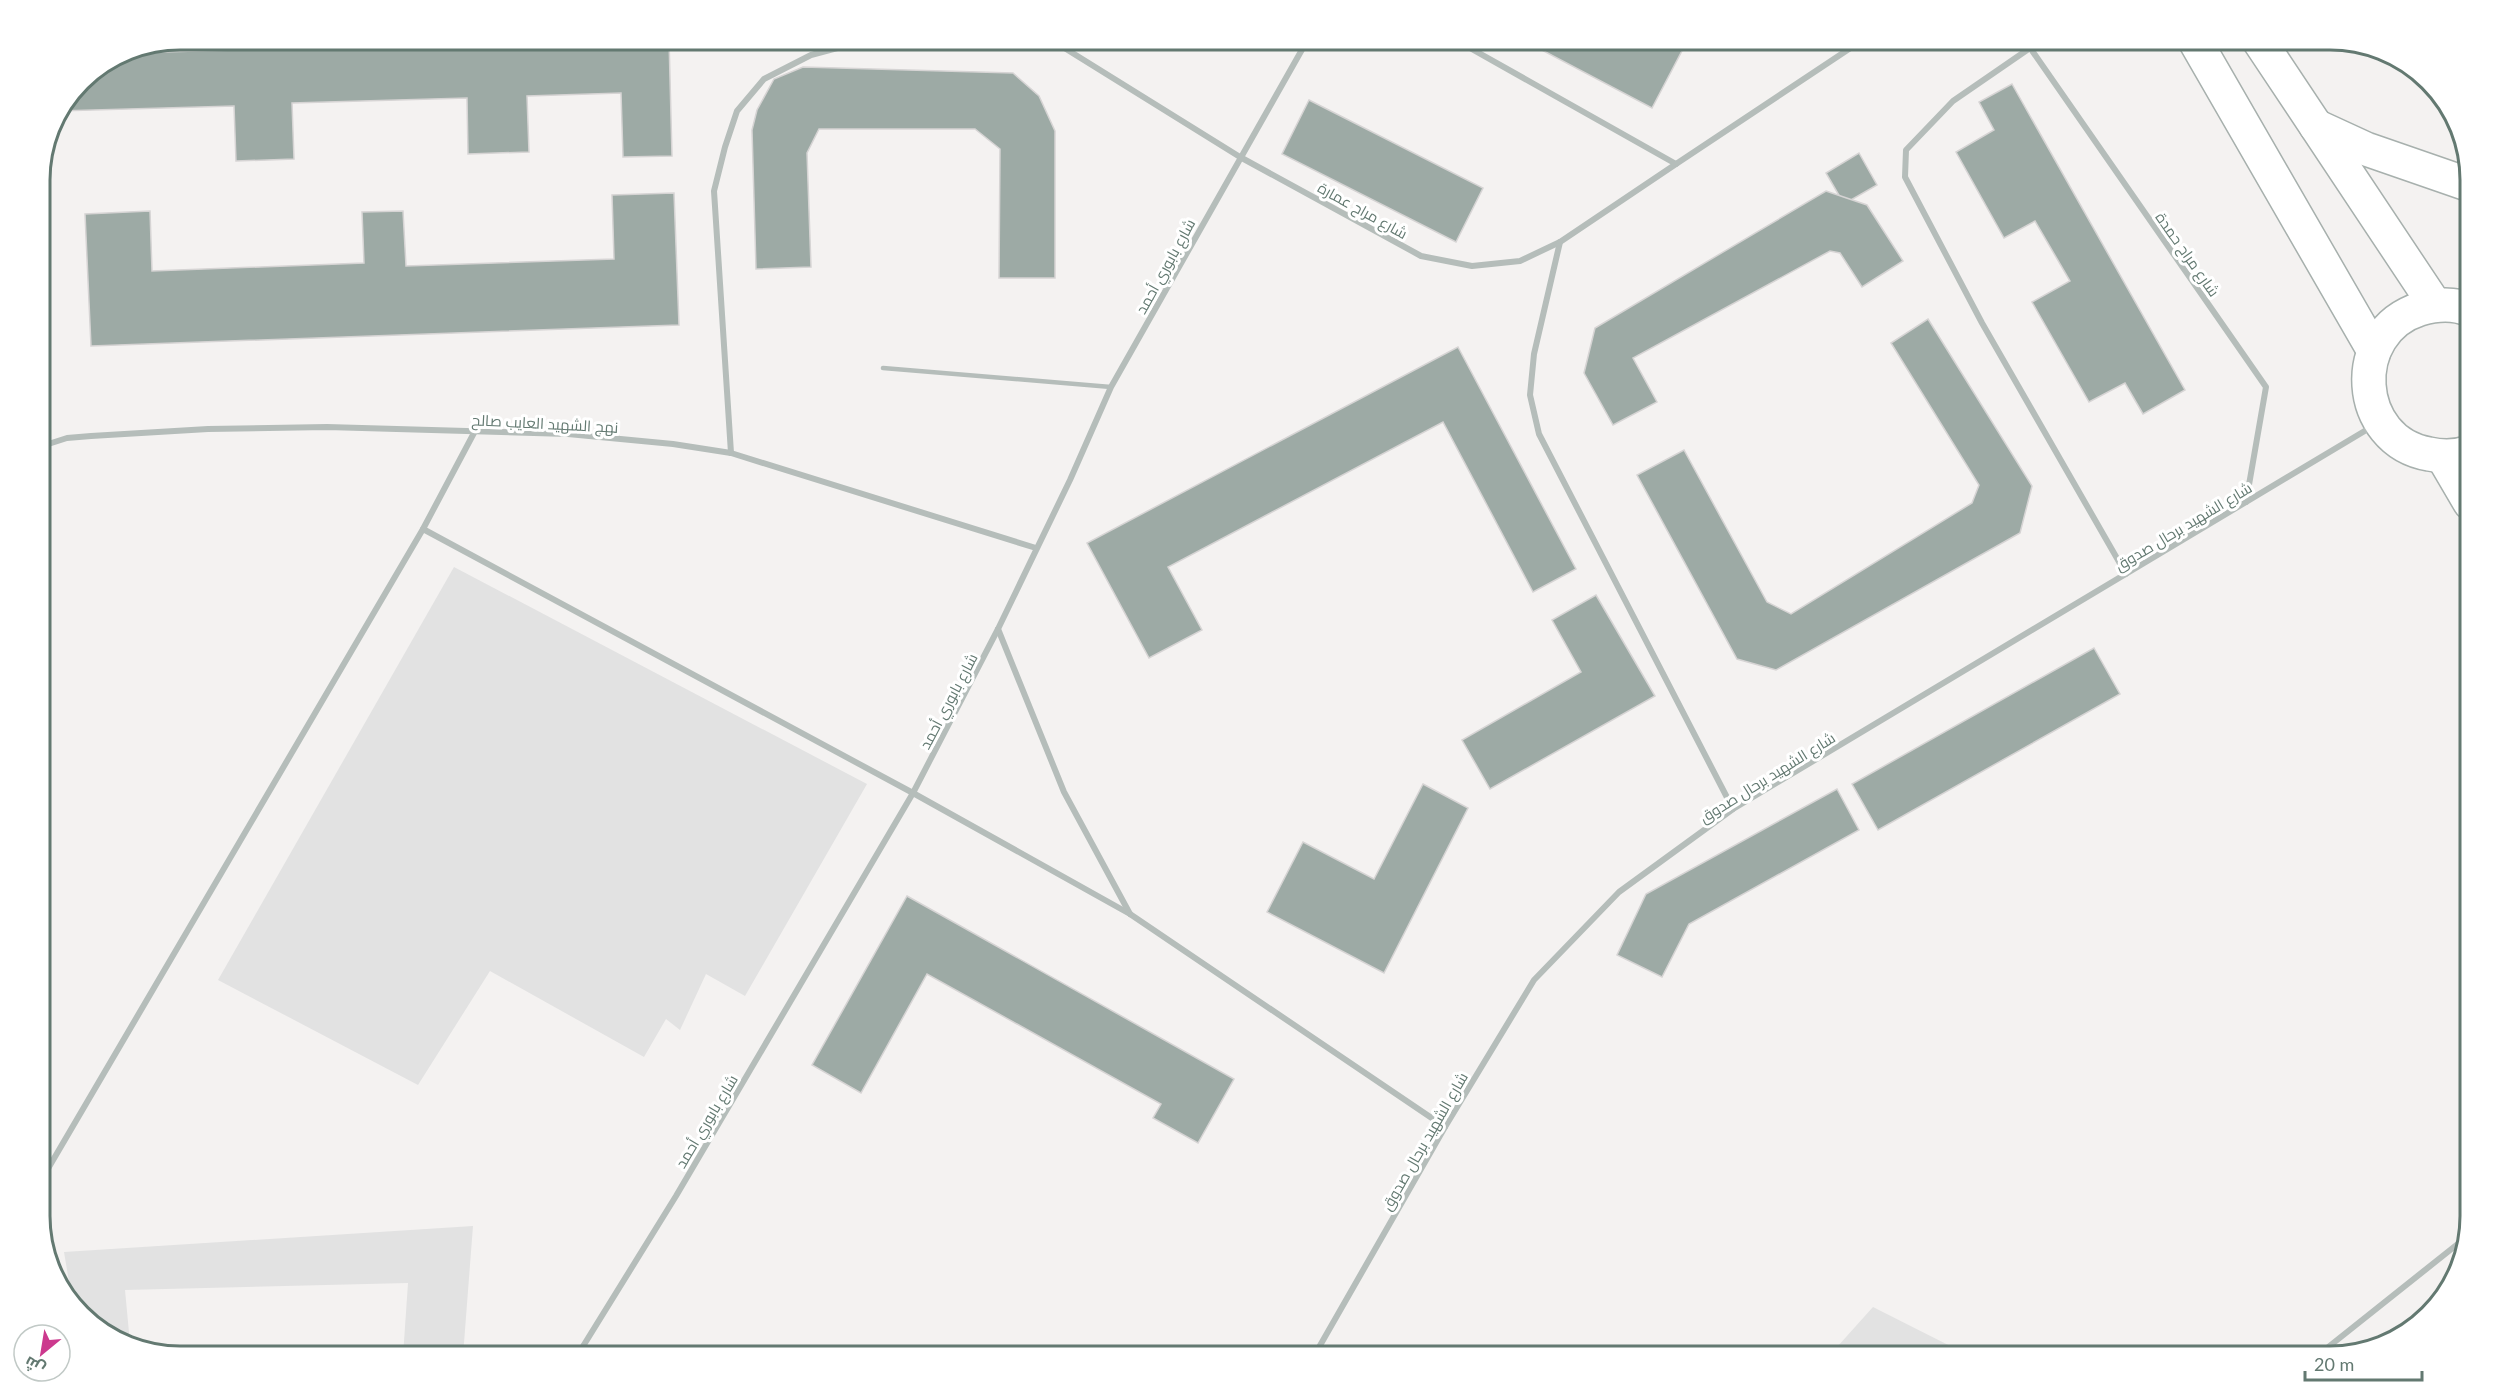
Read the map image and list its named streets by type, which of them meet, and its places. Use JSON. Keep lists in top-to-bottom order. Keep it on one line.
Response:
{"streets":{"street":["شارع مراح عمارة","شارع مراح حمدة","شارع بابوري أحمد","نهج الشهيد العايب صالح","شارع الشهيد برحال صدوق"]},"crossings":[["شارع مراح عمارة","شارع بابوري أحمد"],["شارع مراح حمدة","شارع الشهيد برحال صدوق"],["شارع بابوري أحمد","نهج الشهيد العايب صالح"]],"scale_bar":"20 m","north":"bottom left"}
